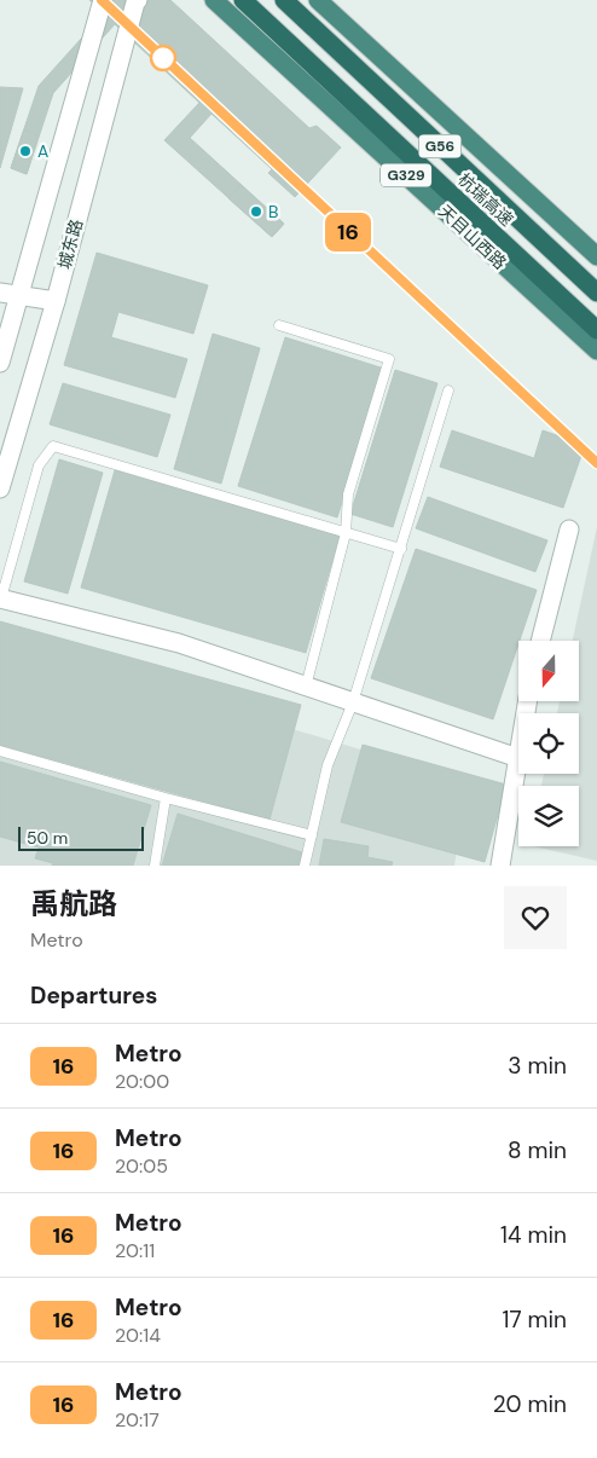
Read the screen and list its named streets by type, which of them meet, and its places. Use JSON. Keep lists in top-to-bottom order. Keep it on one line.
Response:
{"streets":{"highway":["G56","G329","杭瑞高速","天目山西路"],"street":["城东路"]},"places":["A","B"],"lines":["metro line 16"],"scale_bar":"50 m","north":"bottom","page":{"on_map":"16","scale":"50 m","heading":[["禹航路","Metro"],"Departures"],"list":[{"mark":"16","name":"Metro","note":"20:00","value":"3 min"},{"mark":"16","name":"Metro","note":"20:05","value":"8 min"},{"mark":"16","name":"Metro","note":"20:11","value":"14 min"},{"mark":"16","name":"Metro","note":"20:14","value":"17 min"},{"mark":"16","name":"Metro","note":"20:17","value":"20 min"}]}}
